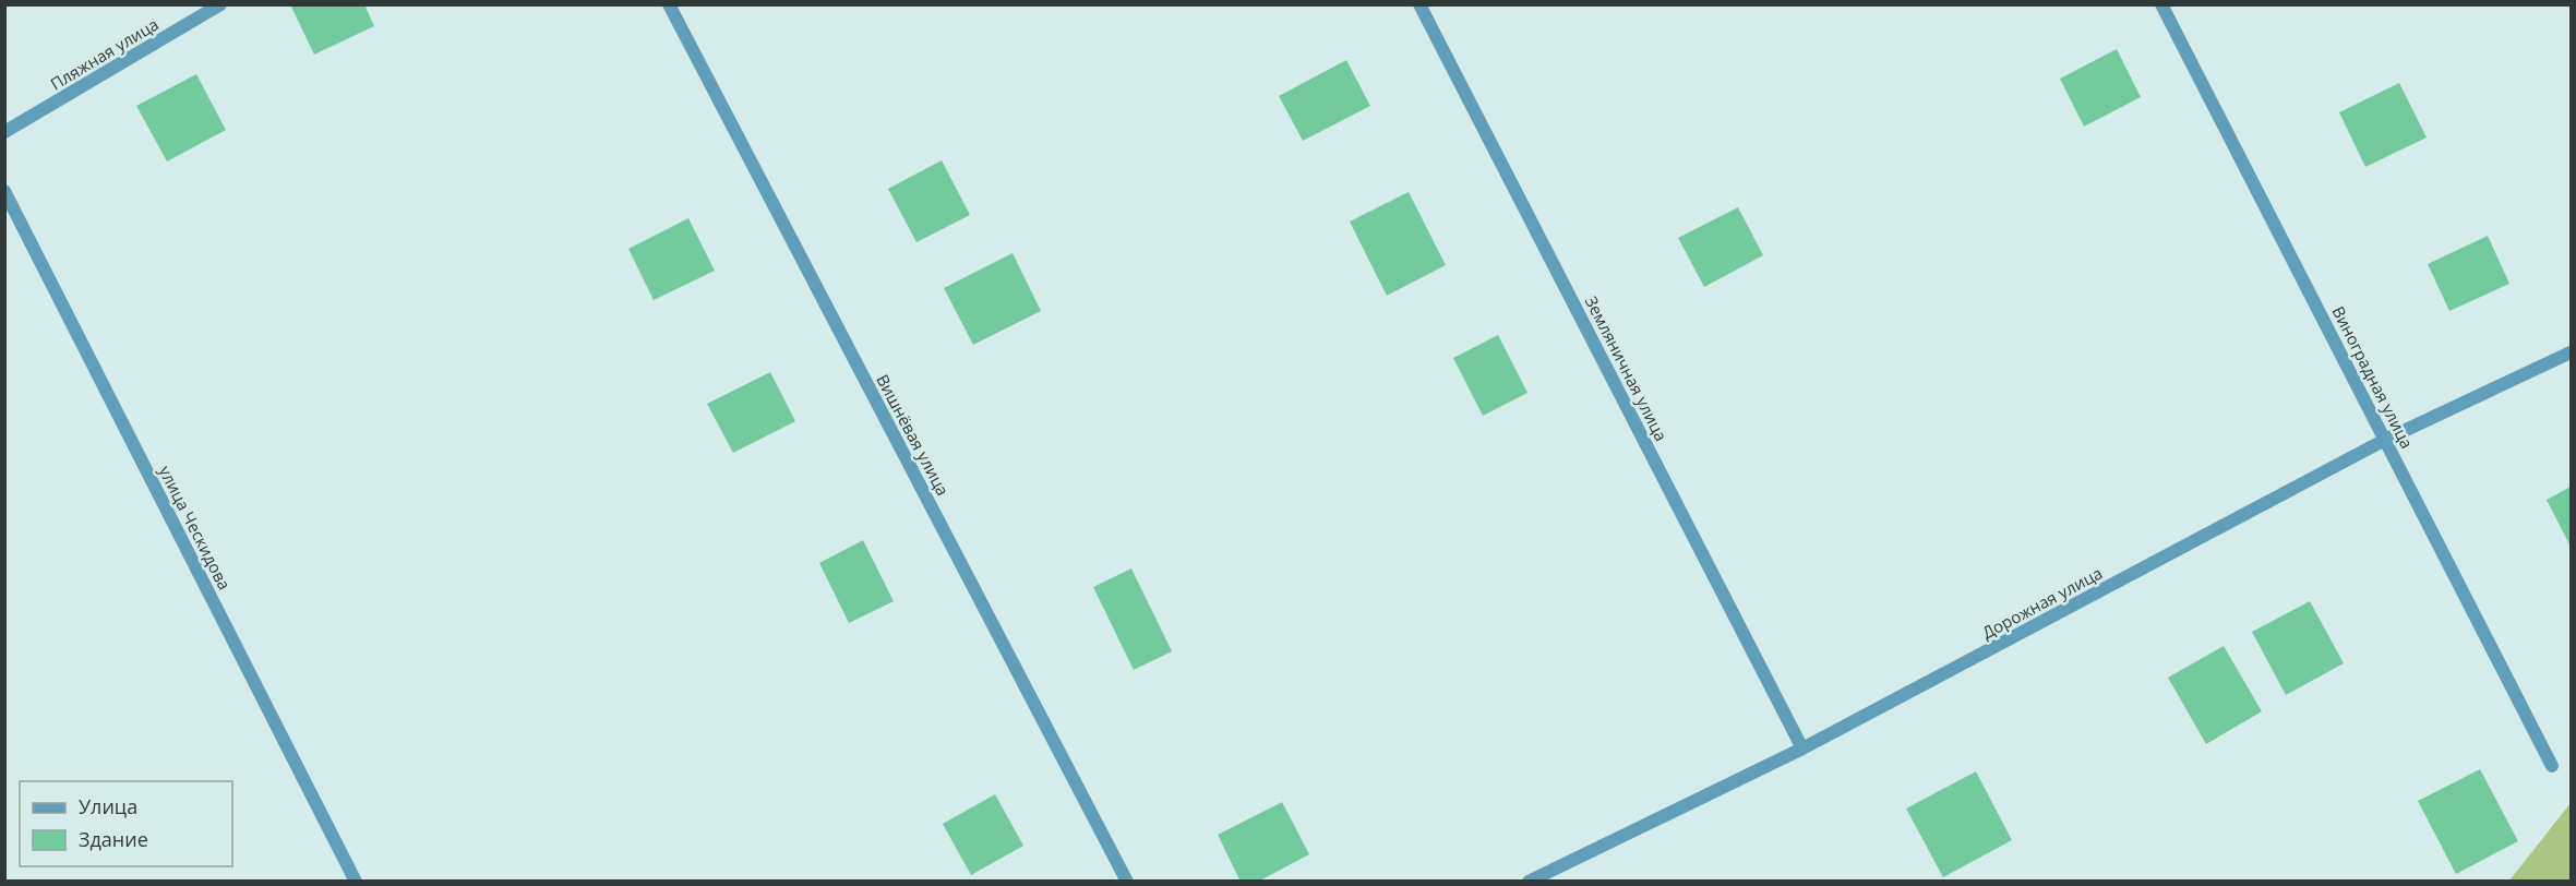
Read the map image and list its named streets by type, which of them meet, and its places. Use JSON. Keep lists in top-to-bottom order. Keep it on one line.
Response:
{"streets":{"street":["Пляжная улица","Земляничная улица","Виноградная улица","Вишнёвая улица","улица Ческидова","Дорожная улица"]},"crossings":[["Земляничная улица","Дорожная улица"],["Виноградная улица","Дорожная улица"]],"legend":["Улица","Здание"]}
